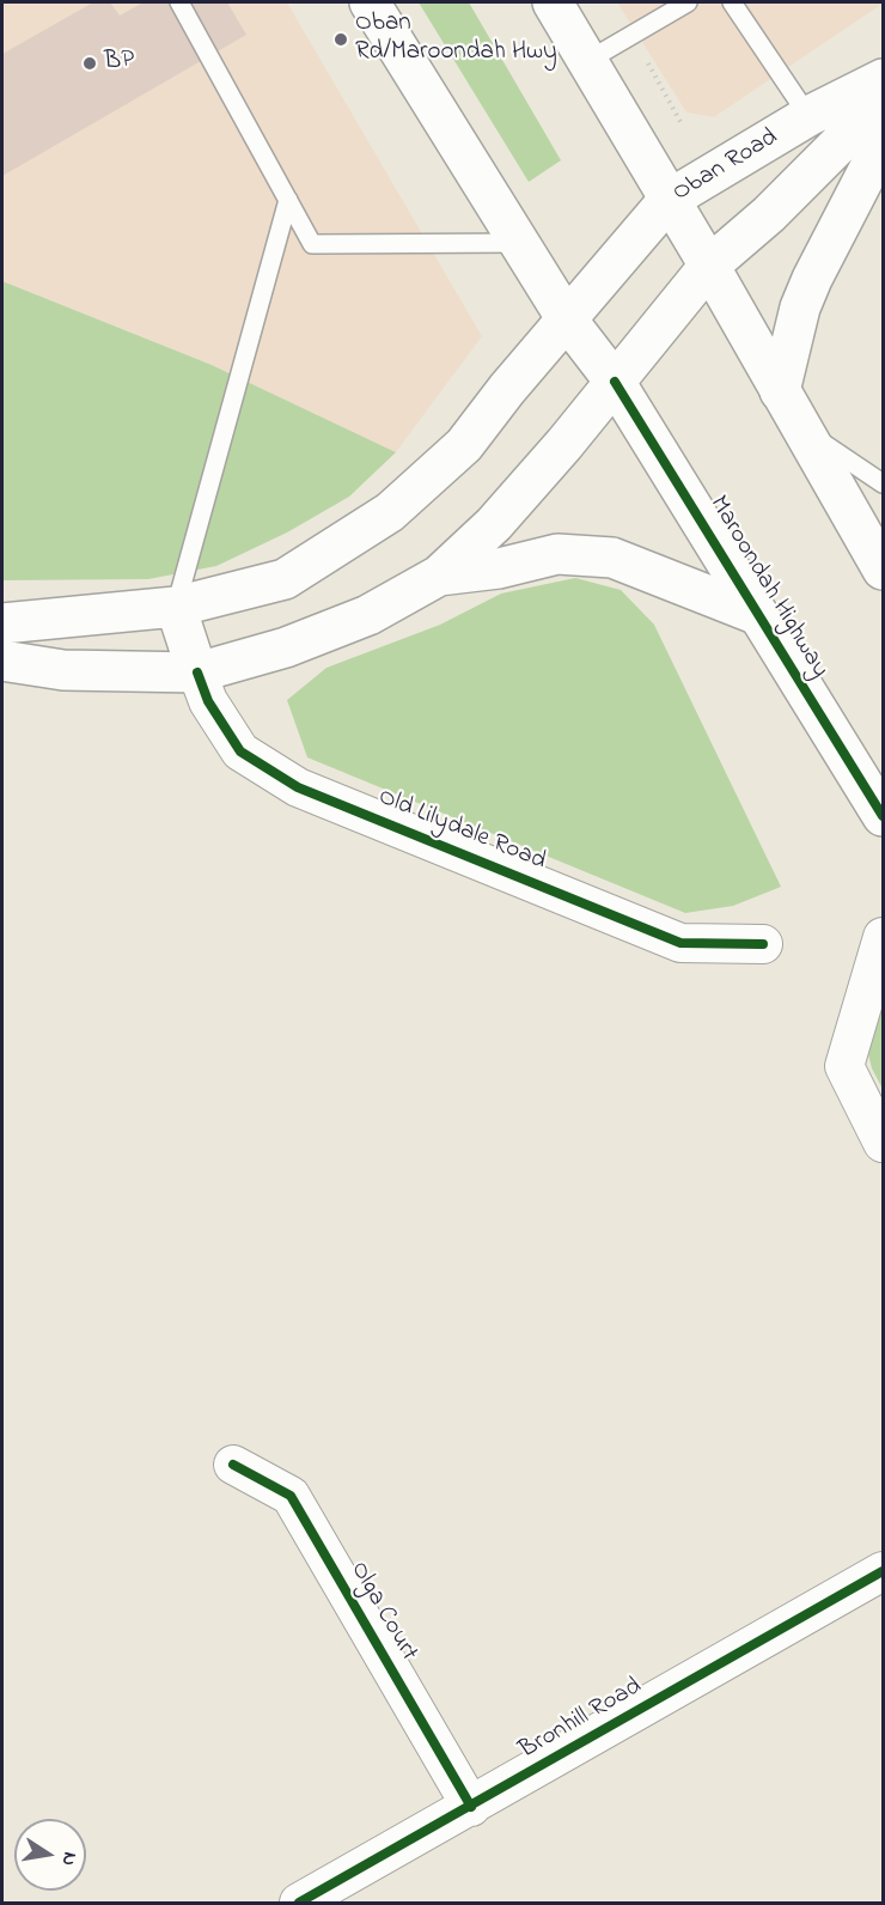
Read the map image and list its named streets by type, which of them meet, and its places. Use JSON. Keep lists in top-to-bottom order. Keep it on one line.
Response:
{"streets":{"main road":["Oban Road","Maroondah Highway"],"street":["Old Lilydale Road","Olga Court","Bronhill Road"]},"crossings":[["Oban Road","Maroondah Highway"],["Olga Court","Bronhill Road"]],"places":["Oban Rd/Maroondah Hwy","BP"],"north":"right"}
